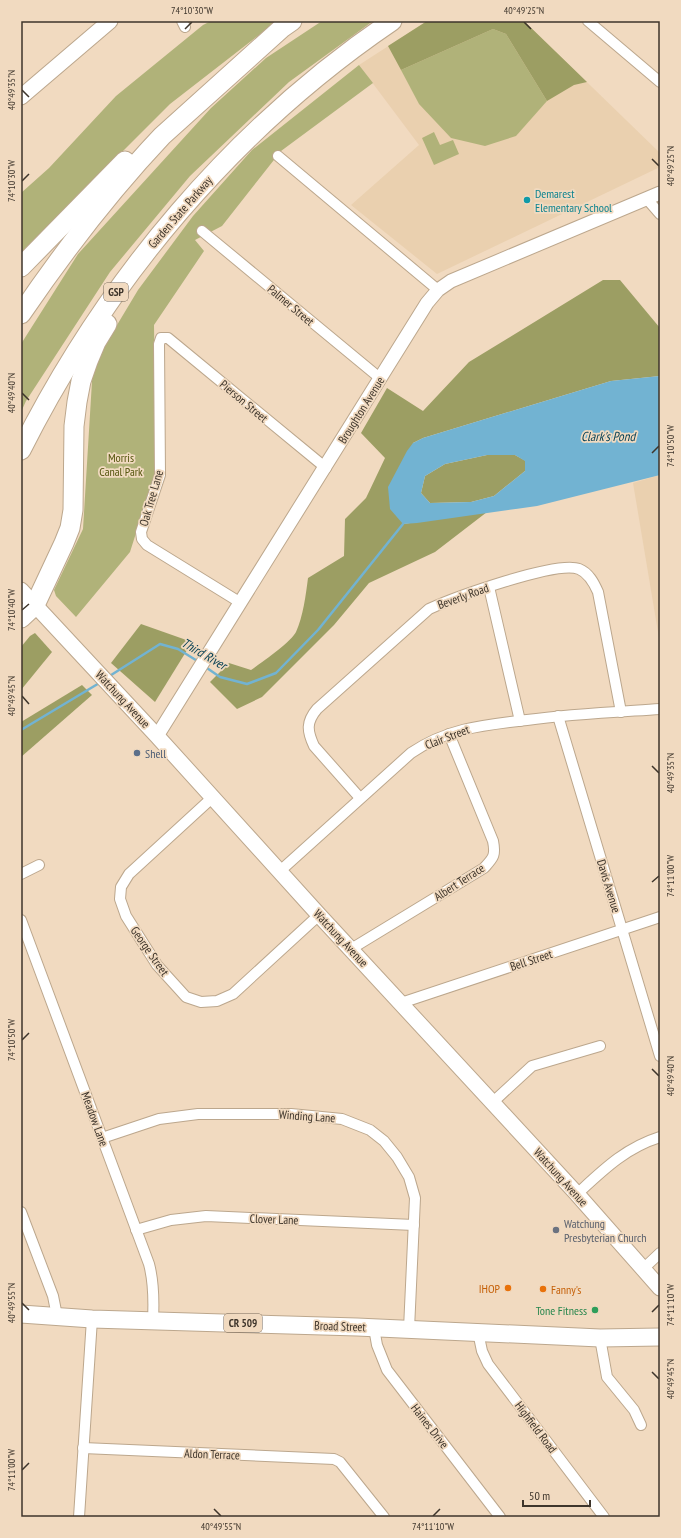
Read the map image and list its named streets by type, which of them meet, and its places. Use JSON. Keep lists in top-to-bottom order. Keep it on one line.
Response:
{"streets":{"highway":["Garden State Parkway","GSP"],"main road":["Watchung Avenue","CR 509","Broad Street"],"street":["Palmer Street","Pierson Street","Broughton Avenue","Oak Tree Lane","Beverly Road","Clair Street","Albert Terrace","Davis Avenue","George Street","Bell Street","Winding Lane","Meadow Lane","Clover Lane","Haines Drive","Highfield Road","Aldon Terrace"]},"crossings":[["Palmer Street","Broughton Avenue"],["Pierson Street","Broughton Avenue"],["Pierson Street","Oak Tree Lane"],["Broughton Avenue","Oak Tree Lane"],["Broughton Avenue","Watchung Avenue"],["Beverly Road","Clair Street"],["Watchung Avenue","Clair Street"],["Watchung Avenue","Albert Terrace"],["Watchung Avenue","George Street"],["Watchung Avenue","Bell Street"],["Clair Street","Albert Terrace"],["Clair Street","Davis Avenue"],["Davis Avenue","Bell Street"],["Winding Lane","Meadow Lane"],["Winding Lane","Clover Lane"],["Winding Lane","Broad Street"],["Meadow Lane","Clover Lane"],["Meadow Lane","Broad Street"],["Broad Street","Haines Drive"],["Broad Street","Highfield Road"]],"water":["Clark's Pond","Third River"],"parks":["Morris Canal Park"],"places":["Demarest Elementary School","Shell","Watchung Presbyterian Church","IHOP","Fanny's","Tone Fitness"],"scale_bar":"50 m","coordinates":["74°10'30\"W","40°49'25\"N","40°49'35\"N","40°49'40\"N","74°10'50\"W","74°10'40\"W","40°49'45\"N","74°11'00\"W","40°49'55\"N","74°11'10\"W"]}
